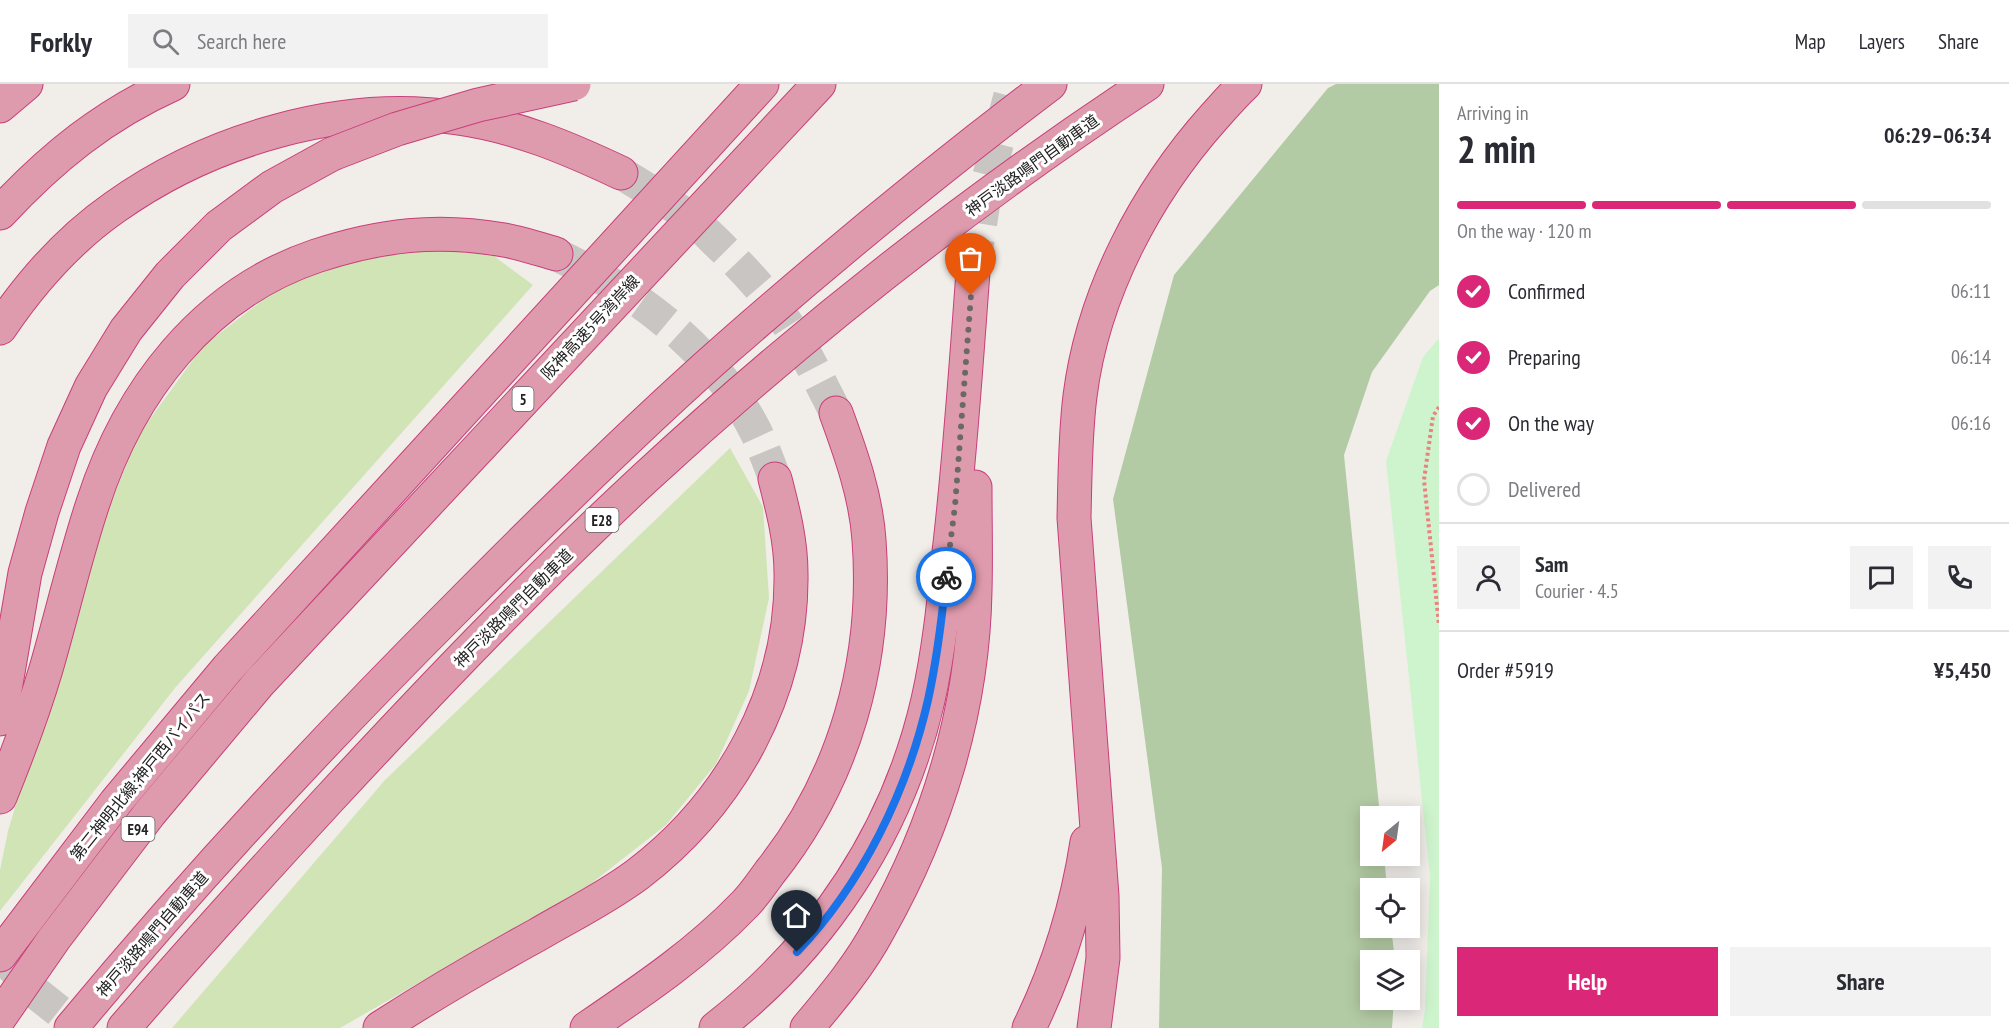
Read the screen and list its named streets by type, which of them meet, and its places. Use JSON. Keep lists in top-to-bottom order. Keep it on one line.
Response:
{"streets":{"highway":["神戸淡路鳴門自動車道","阪神高速5号湾岸線","5","E28","第二神明北線;神戸西バイパス","E94"]},"crossings":[["阪神高速5号湾岸線","第二神明北線;神戸西バイパス"],["5","第二神明北線;神戸西バイパス"]],"north":"bottom left","page":{"header":"Forkly","search":"Search here","nav":["Map","Layers","Share"],"heading":["2 min","Arriving in","06:29–06:34"],"panel":["Sam","Courier · 4.5","Order #5919","¥5,450"],"bar":"On the way · 120 m","list":[["Confirmed","06:11"],["Preparing","06:14"],["On the way","06:16"],"Delivered"],"buttons":["Help","Share"]}}
